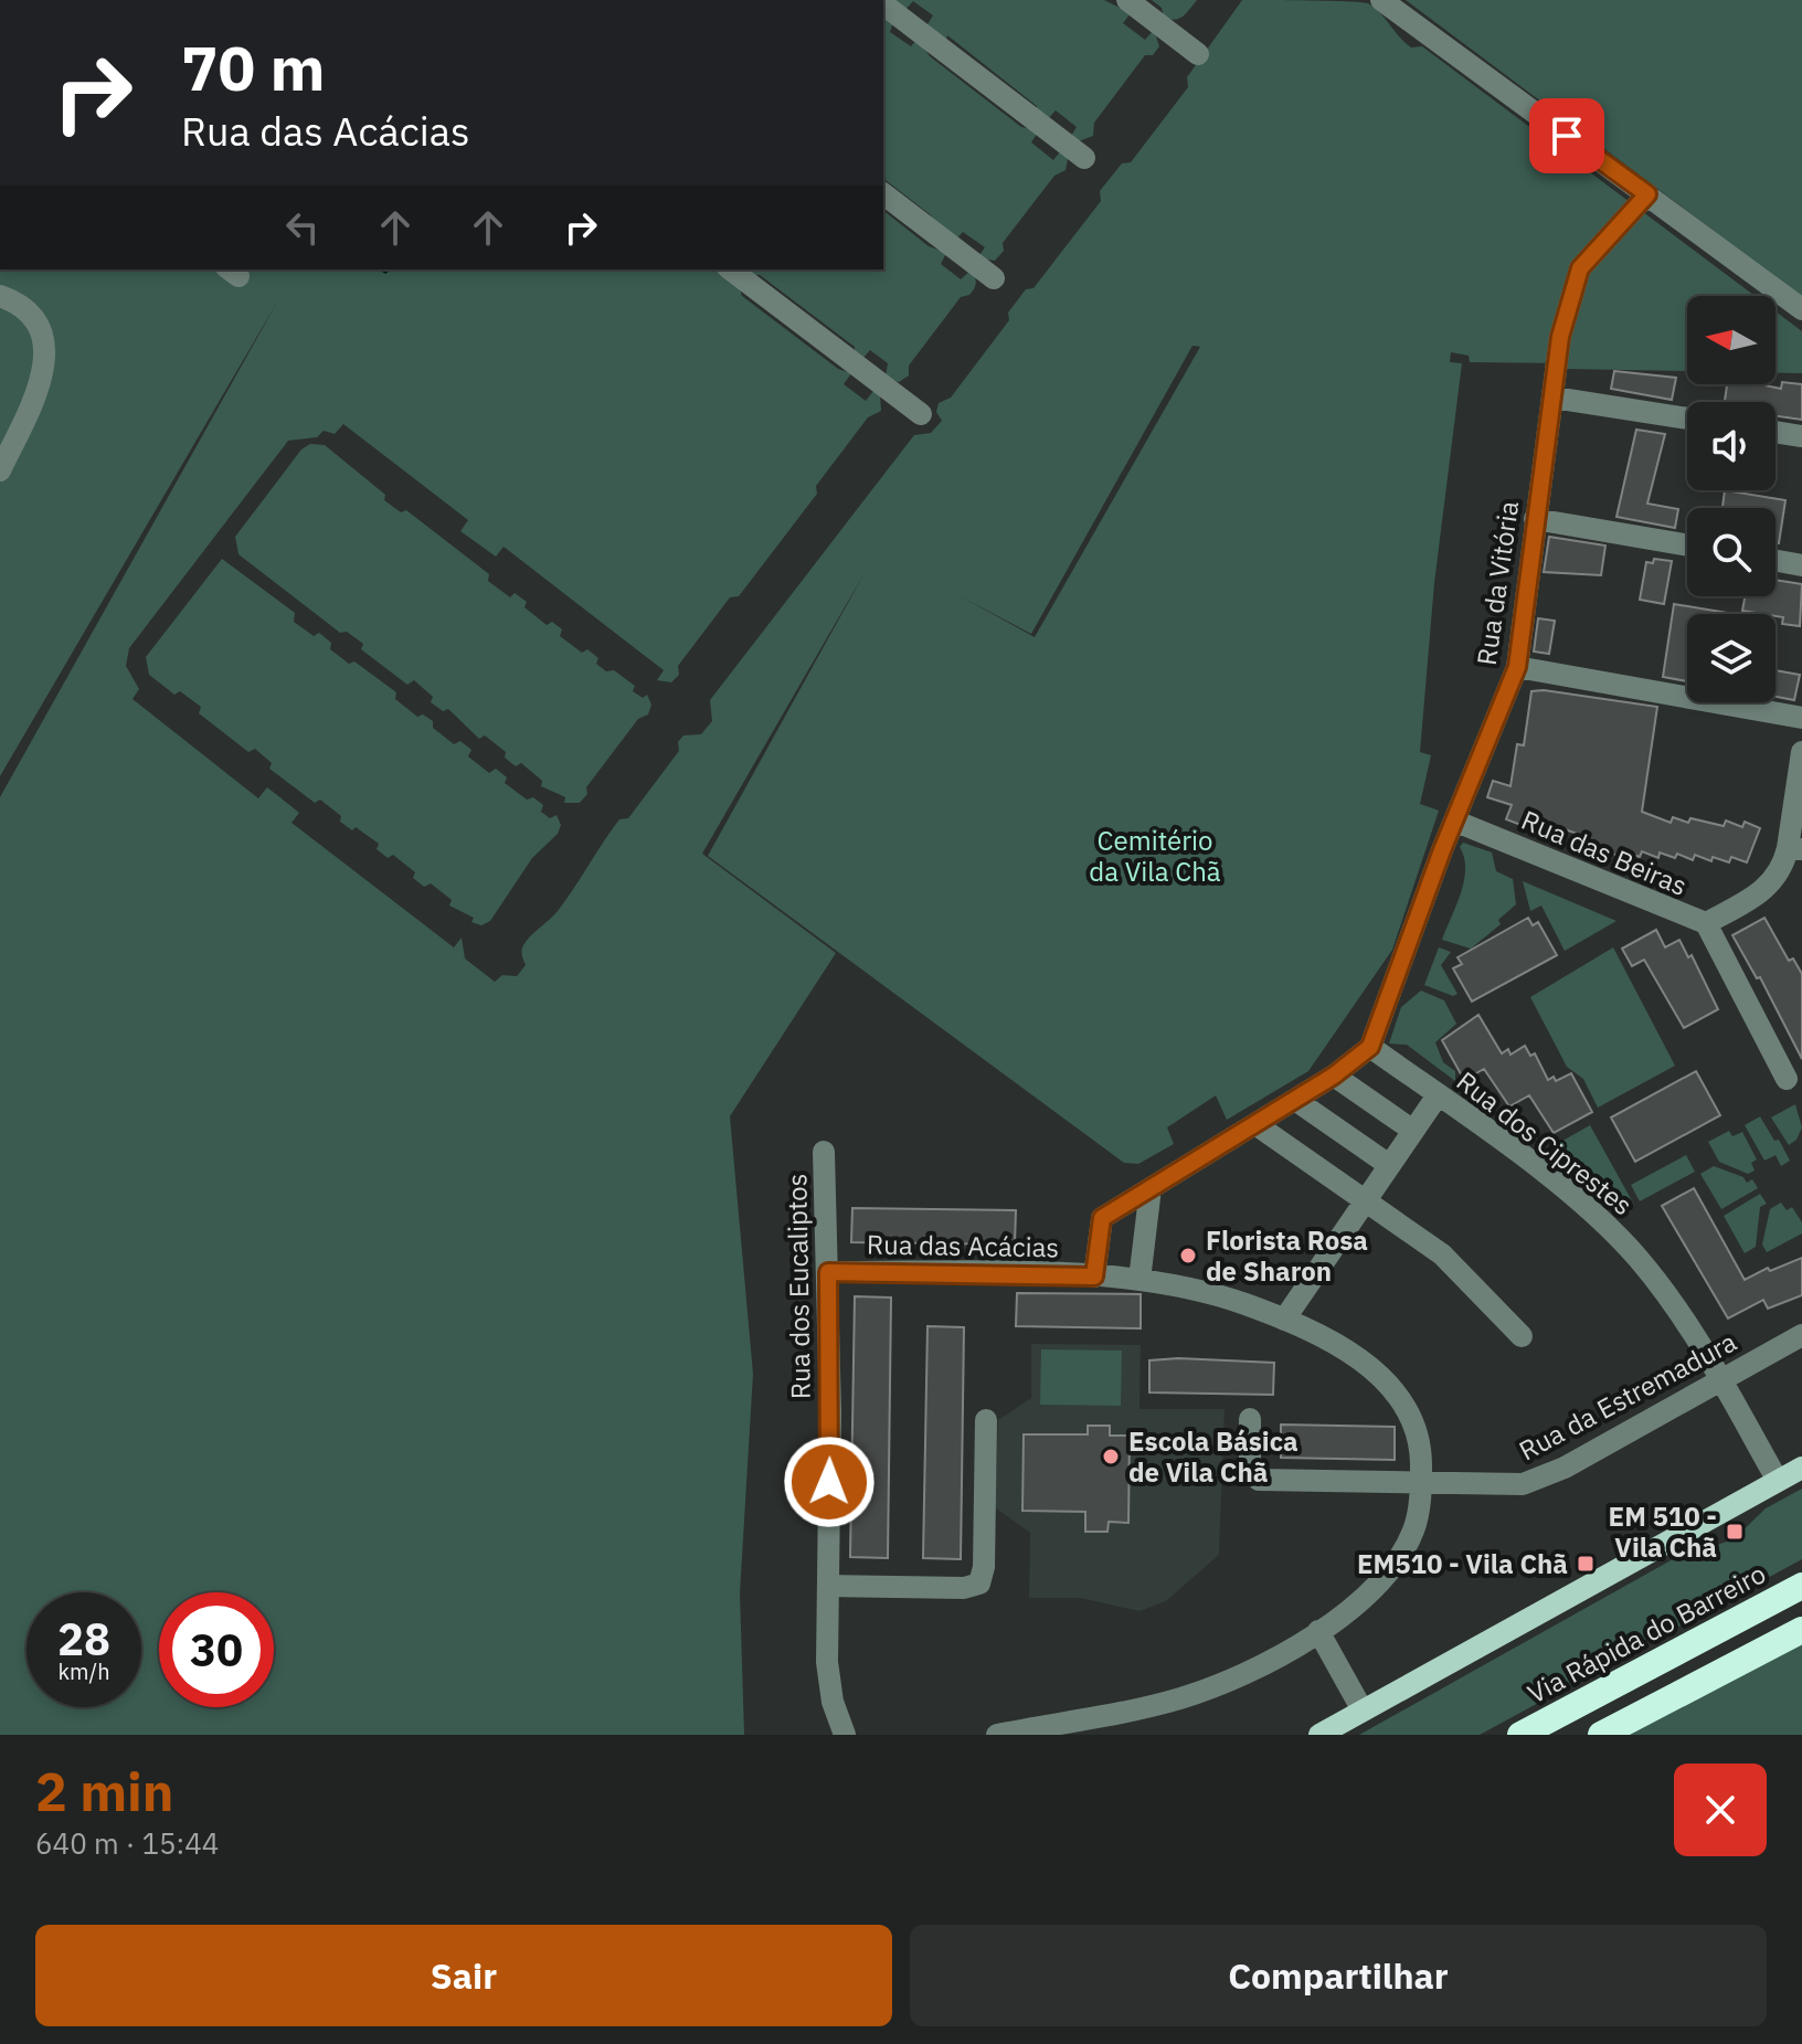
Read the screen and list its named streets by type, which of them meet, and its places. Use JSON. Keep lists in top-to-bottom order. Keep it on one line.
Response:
{"streets":{"highway":["Via Rápida do Barreiro"],"street":["Rua da Vitória","Rua das Beiras","Rua dos Ciprestes","Rua das Acácias","Rua dos Eucaliptos","Rua da Estremadura"]},"crossings":[["Rua da Vitória","Rua das Beiras"],["Rua da Vitória","Rua dos Ciprestes"],["Rua dos Ciprestes","Rua da Estremadura"],["Rua das Acácias","Rua dos Eucaliptos"],["Rua das Acácias","Rua da Estremadura"]],"parks":["Cemitério da Vila Chã"],"places":{"other":["Florista Rosa de Sharon","Escola Básica de Vila Chã"],"transit":["EM 510 - Vila Chã","EM510 - Vila Chã"]},"north":"left","page":{"turn":["70 m","Rua das Acácias"],"speed":"28 km/h","limit":"30","heading":["2 min","640 m · 15:44"],"buttons":["Sair","Compartilhar"]}}
